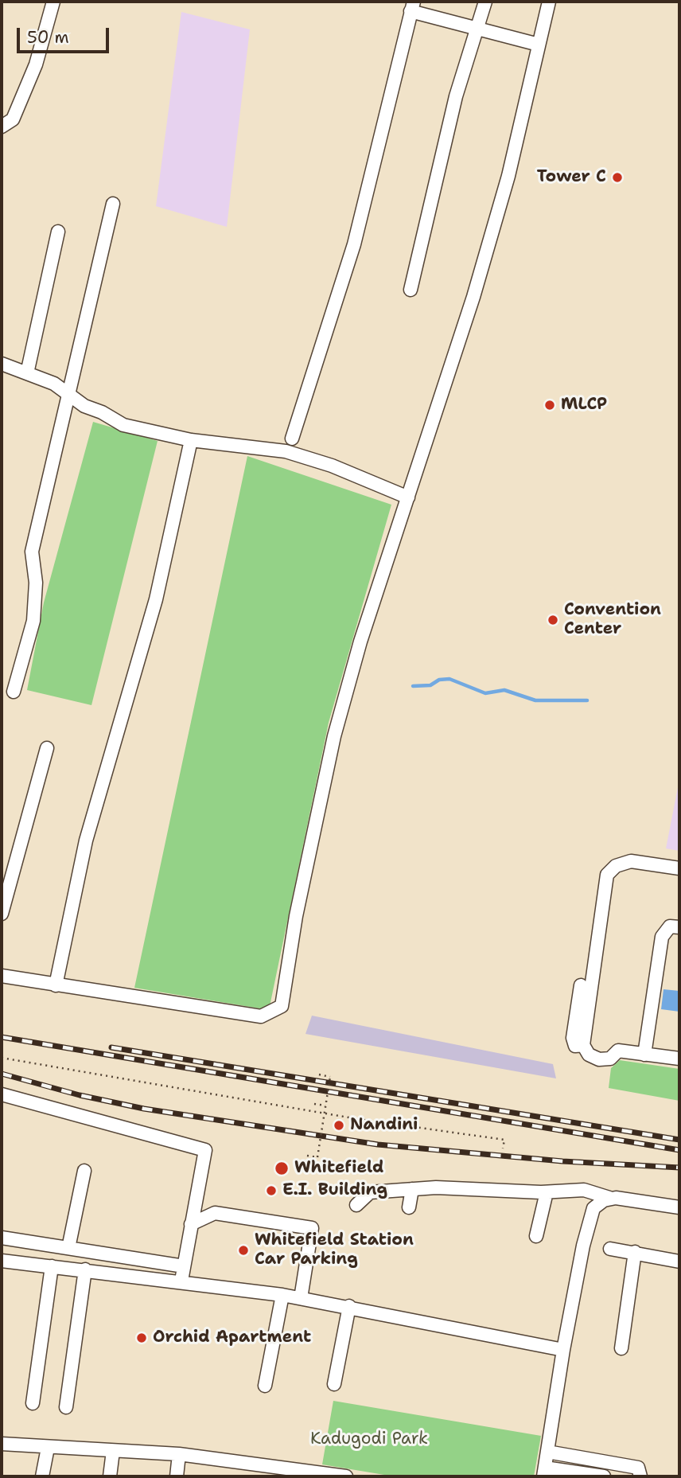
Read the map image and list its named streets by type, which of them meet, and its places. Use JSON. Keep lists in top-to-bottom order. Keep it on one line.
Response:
{"parks":["Kadugodi Park"],"places":["Tower C","MLCP","Convention Center","Nandini","Whitefield","E.I. Building","Whitefield Station Car Parking","Orchid Apartment"],"scale_bar":"50 m"}
